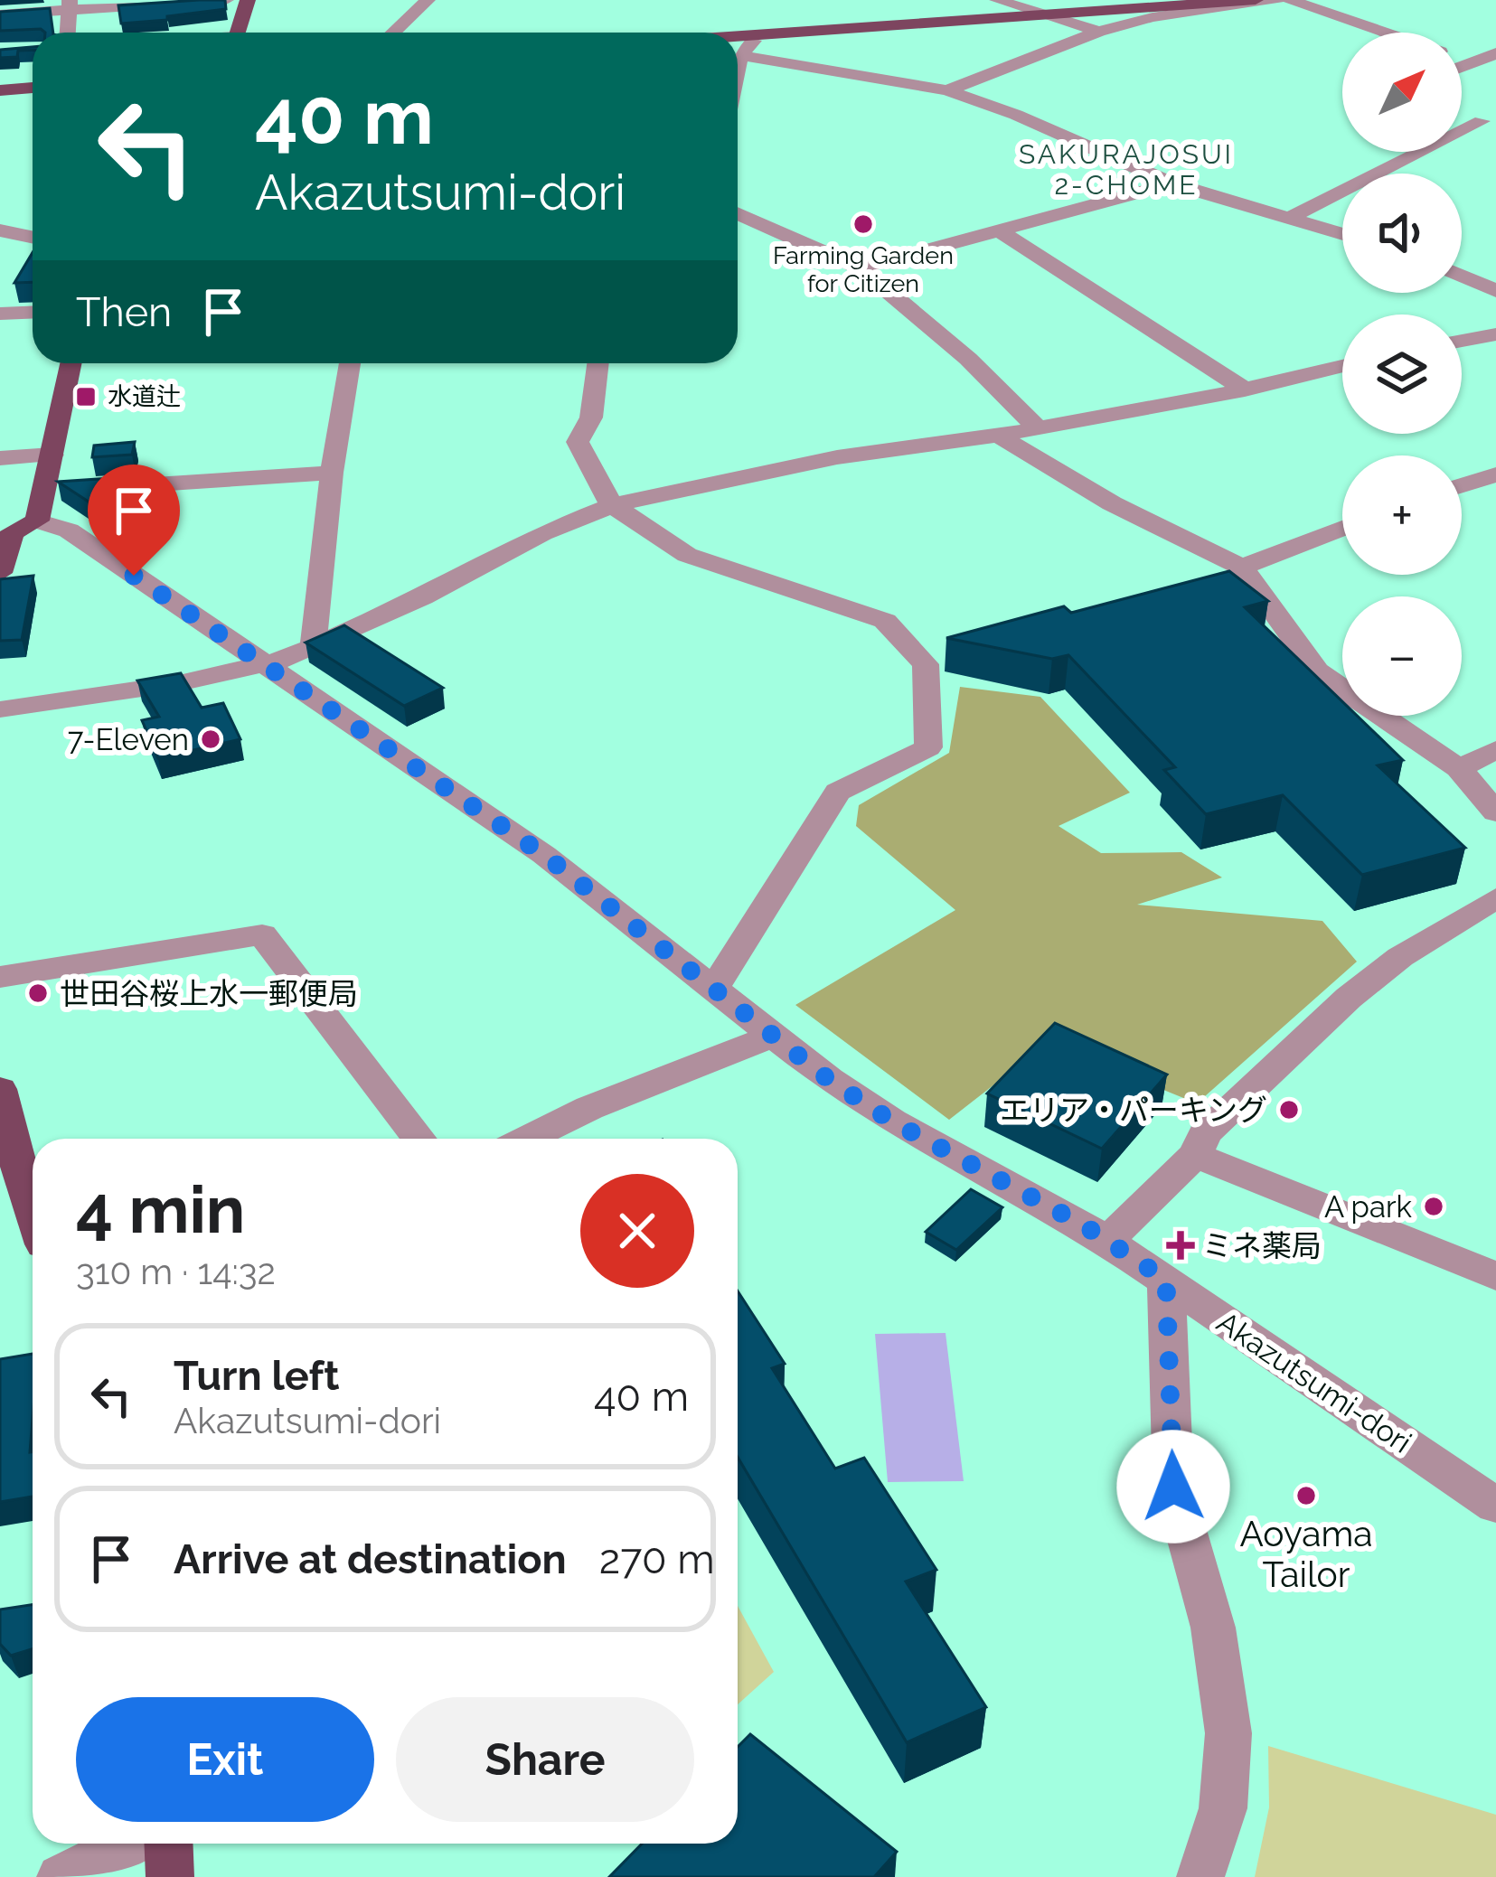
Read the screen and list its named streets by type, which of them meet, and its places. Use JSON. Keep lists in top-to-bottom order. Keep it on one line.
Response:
{"streets":{"street":["Akazutsumi-dori"]},"districts":["SAKURAJOSUI 2-CHOME"],"places":{"other":["Farming Garden for Citizen","7-Eleven","世田谷桜上水一郵便局","エリア・パーキング","A park","Aoyama Tailor"],"transit":["水道辻"],"health":["ミネ薬局"]},"north":"top right","page":{"map_buttons":["+","−"],"turn":["40 m","Akazutsumi-dori"],"then":"Then","heading":["4 min","310 m · 14:32"],"list":[{"name":"Turn left","note":"Akazutsumi-dori","value":"40 m"},{"name":"Arrive at destination","value":"270 m"}],"buttons":["Exit","Share"]}}
